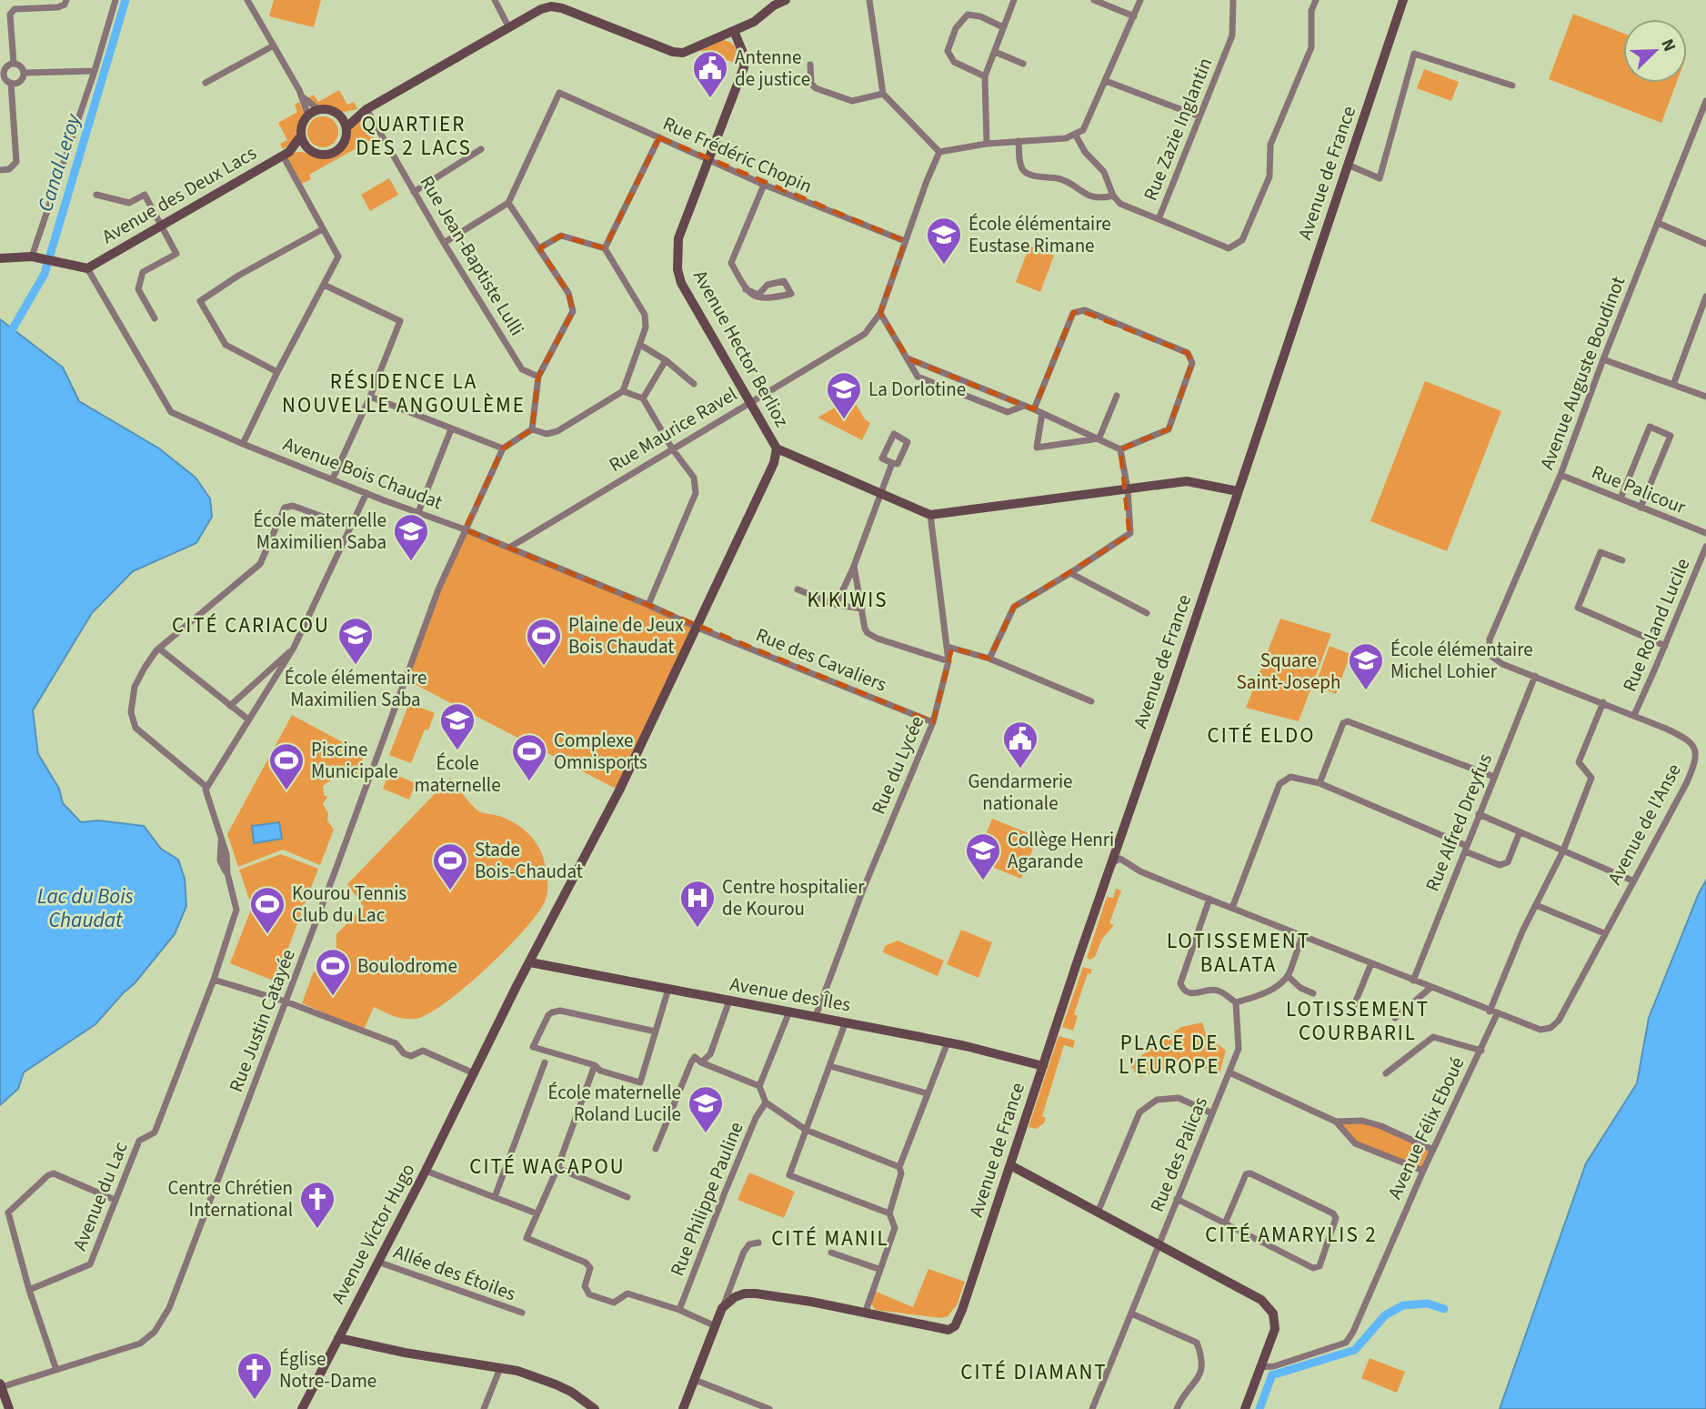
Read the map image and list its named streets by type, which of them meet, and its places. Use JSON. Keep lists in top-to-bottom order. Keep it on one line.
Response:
{"streets":{"street":["Rue Zazie Inglantin","Rue Frédéric Chopin","Avenue de France","Avenue des Deux Lacs","Rue Jean-Baptiste Lulli","Avenue Hector Berlioz","Avenue Auguste Boudinot","Rue Maurice Ravel","Avenue Bois Chaudat","Rue Palicour","Rue Roland Lucile","Rue des Cavaliers","Rue du Lycée","Rue Alfred Dreyfus","Avenue de l'Anse","Avenue des Îles","Rue Justin Catayée","Avenue Félix Eboué","Rue des Palicas","Avenue du Lac","Rue Philippe Pauline","Avenue Victor Hugo","Allée des Étoiles"]},"crossings":[["Rue Frédéric Chopin","Avenue Hector Berlioz"],["Avenue de France","Avenue de l'Anse"],["Avenue de France","Avenue des Îles"],["Avenue des Deux Lacs","Avenue Bois Chaudat"],["Avenue Hector Berlioz","Rue Maurice Ravel"],["Avenue Hector Berlioz","Rue du Lycée"],["Avenue Hector Berlioz","Avenue Victor Hugo"],["Avenue Auguste Boudinot","Rue Palicour"],["Avenue Auguste Boudinot","Avenue de l'Anse"],["Rue Maurice Ravel","Avenue Bois Chaudat"],["Avenue Bois Chaudat","Rue des Cavaliers"],["Avenue Bois Chaudat","Rue Justin Catayée"],["Avenue Bois Chaudat","Avenue Victor Hugo"],["Rue Roland Lucile","Avenue de l'Anse"],["Rue des Cavaliers","Rue du Lycée"],["Rue des Cavaliers","Avenue Victor Hugo"],["Rue du Lycée","Avenue des Îles"],["Rue Alfred Dreyfus","Avenue de l'Anse"],["Avenue de l'Anse","Avenue Félix Eboué"],["Avenue des Îles","Avenue Victor Hugo"],["Avenue Victor Hugo","Allée des Étoiles"]],"districts":["QUARTIER DES 2 LACS","RÉSIDENCE LA NOUVELLE ANGOULÈME","KIKIWIS","CITÉ CARIACOU","CITÉ ELDO","LOTISSEMENT BALATA","LOTISSEMENT COURBARIL","PLACE DE L'EUROPE","CITÉ WACAPOU","CITÉ AMARYLIS 2","CITÉ MANIL","CITÉ DIAMANT"],"water":["Canal Leroy","Lac du Bois Chaudat"],"parks":["Square Saint-Joseph"],"places":{"public building":["Antenne de justice","Gendarmerie nationale"],"school or university":["École élémentaire Eustase Rimane","La Dorlotine","École maternelle Maximilien Saba","École élémentaire Maximilien Saba","École élémentaire Michel Lohier","École maternelle","Collège Henri Agarande","École maternelle Roland Lucile"],"sports":["Plaine de Jeux Bois Chaudat","Complexe Omnisports","Piscine Municipale","Stade Bois-Chaudat","Kourou Tennis Club du Lac","Boulodrome"],"hospital":["Centre hospitalier de Kourou"],"church":["Centre Chrétien International","Église Notre-Dame"]},"north":"top right"}
